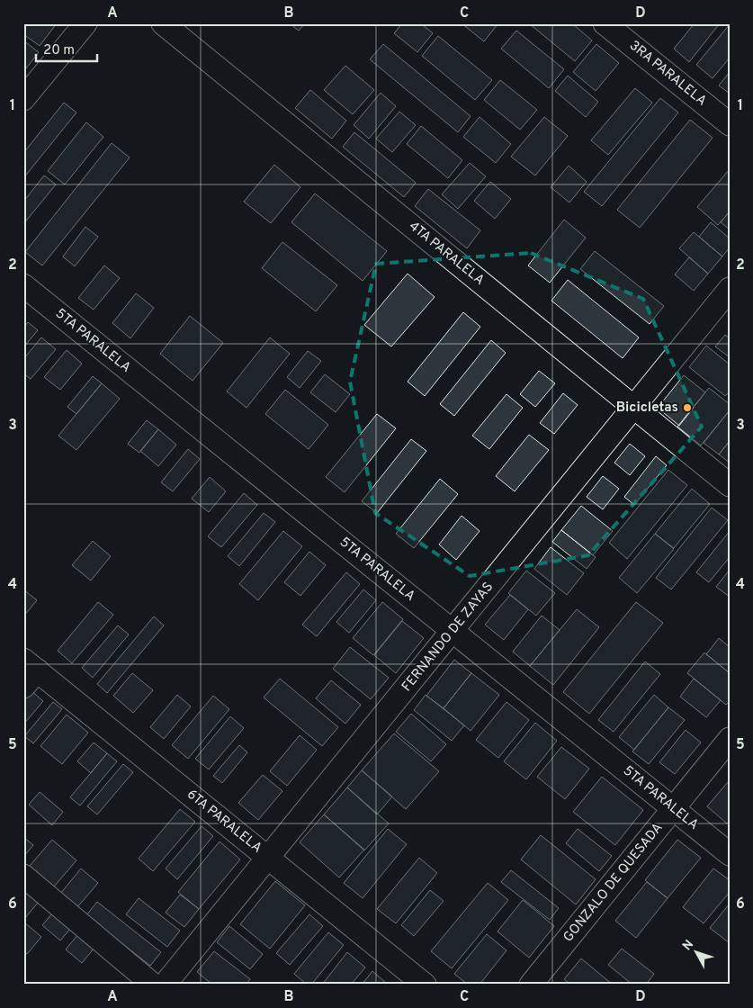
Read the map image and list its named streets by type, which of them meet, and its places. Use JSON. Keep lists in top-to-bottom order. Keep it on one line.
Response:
{"streets":{"street":["3RA PARALELA","4TA PARALELA","5TA PARALELA","FERNANDO DE ZAYAS","6TA PARALELA","GONZALO DE QUESADA"]},"crossings":[["4TA PARALELA","FERNANDO DE ZAYAS"],["5TA PARALELA","FERNANDO DE ZAYAS"],["5TA PARALELA","GONZALO DE QUESADA"],["FERNANDO DE ZAYAS","6TA PARALELA"]],"places":["Bicicletas"],"scale_bar":"20 m","north":"top left","grid":{"columns":["A","B","C","D"],"rows":["1","2","3","4","5","6"]}}
